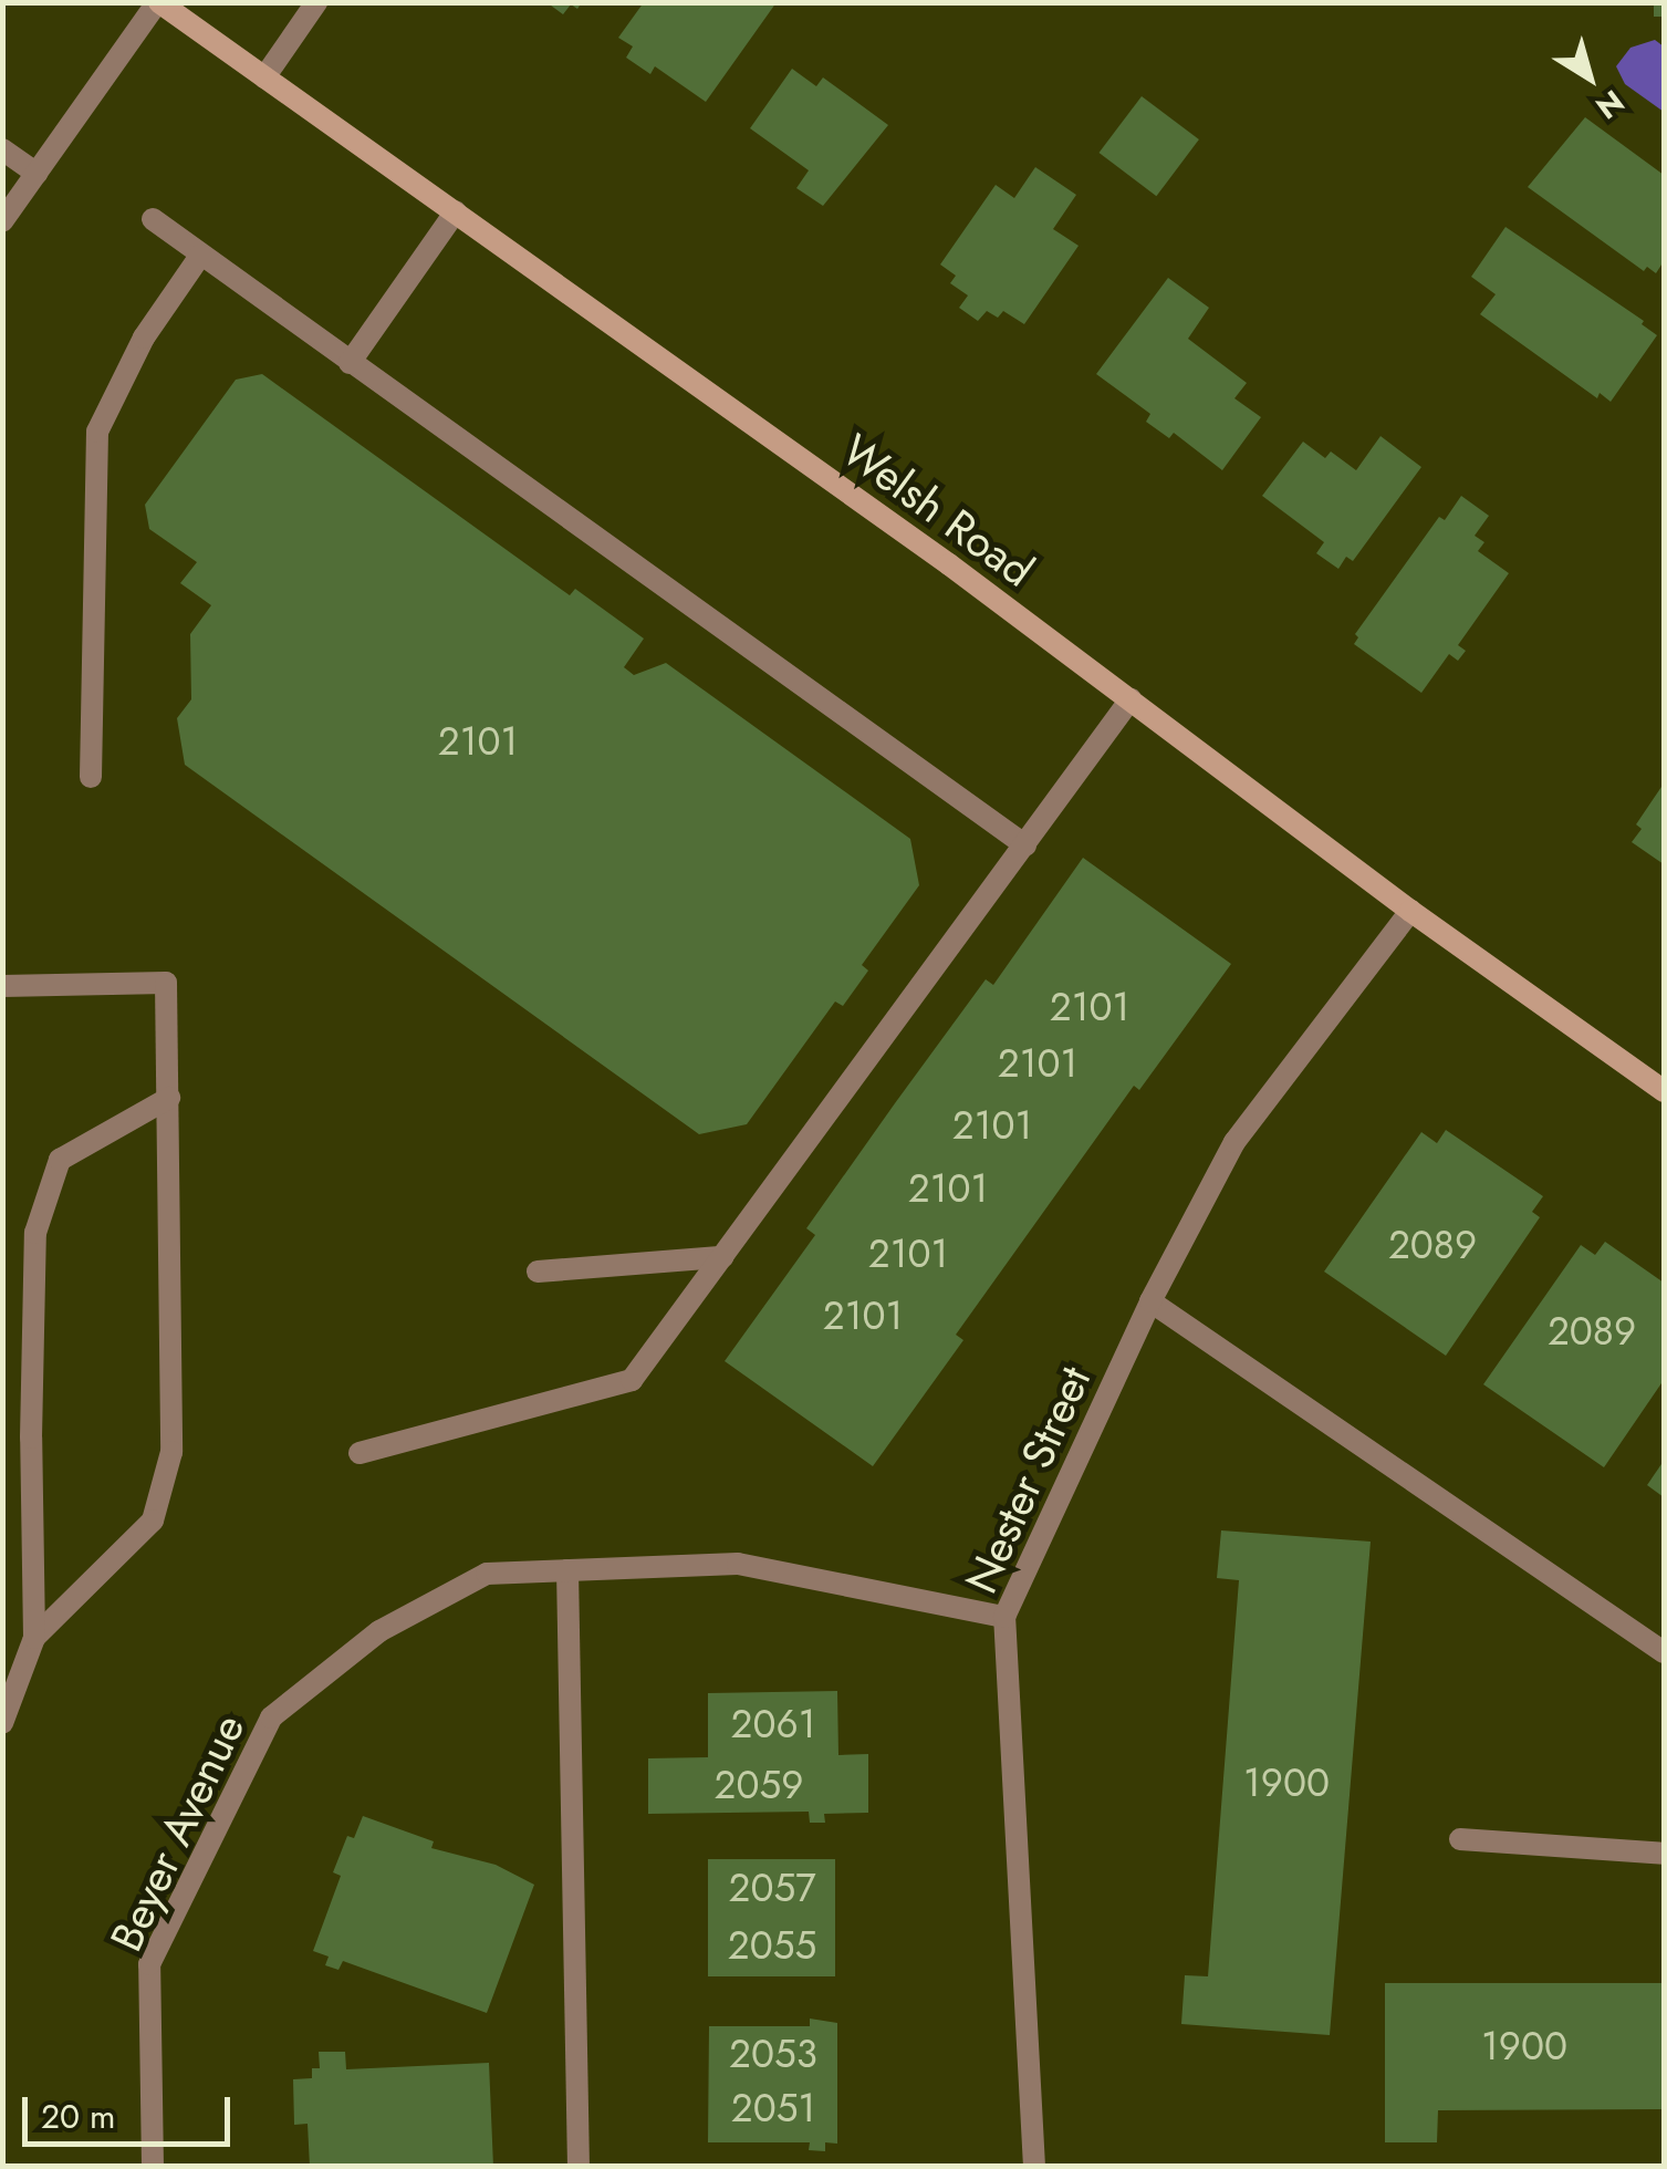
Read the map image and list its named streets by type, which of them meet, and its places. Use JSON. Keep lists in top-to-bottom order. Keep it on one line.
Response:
{"streets":{"main road":["Welsh Road"],"street":["Nester Street","Beyer Avenue"]},"crossings":[["Welsh Road","Nester Street"],["Nester Street","Beyer Avenue"]],"house_numbers":["2101","2101","2101","2101","2101","2089","2101","2101","2089","2061","1900","2059","2057","2055","1900","2053","2051"],"scale_bar":"20 m","north":"bottom right"}
